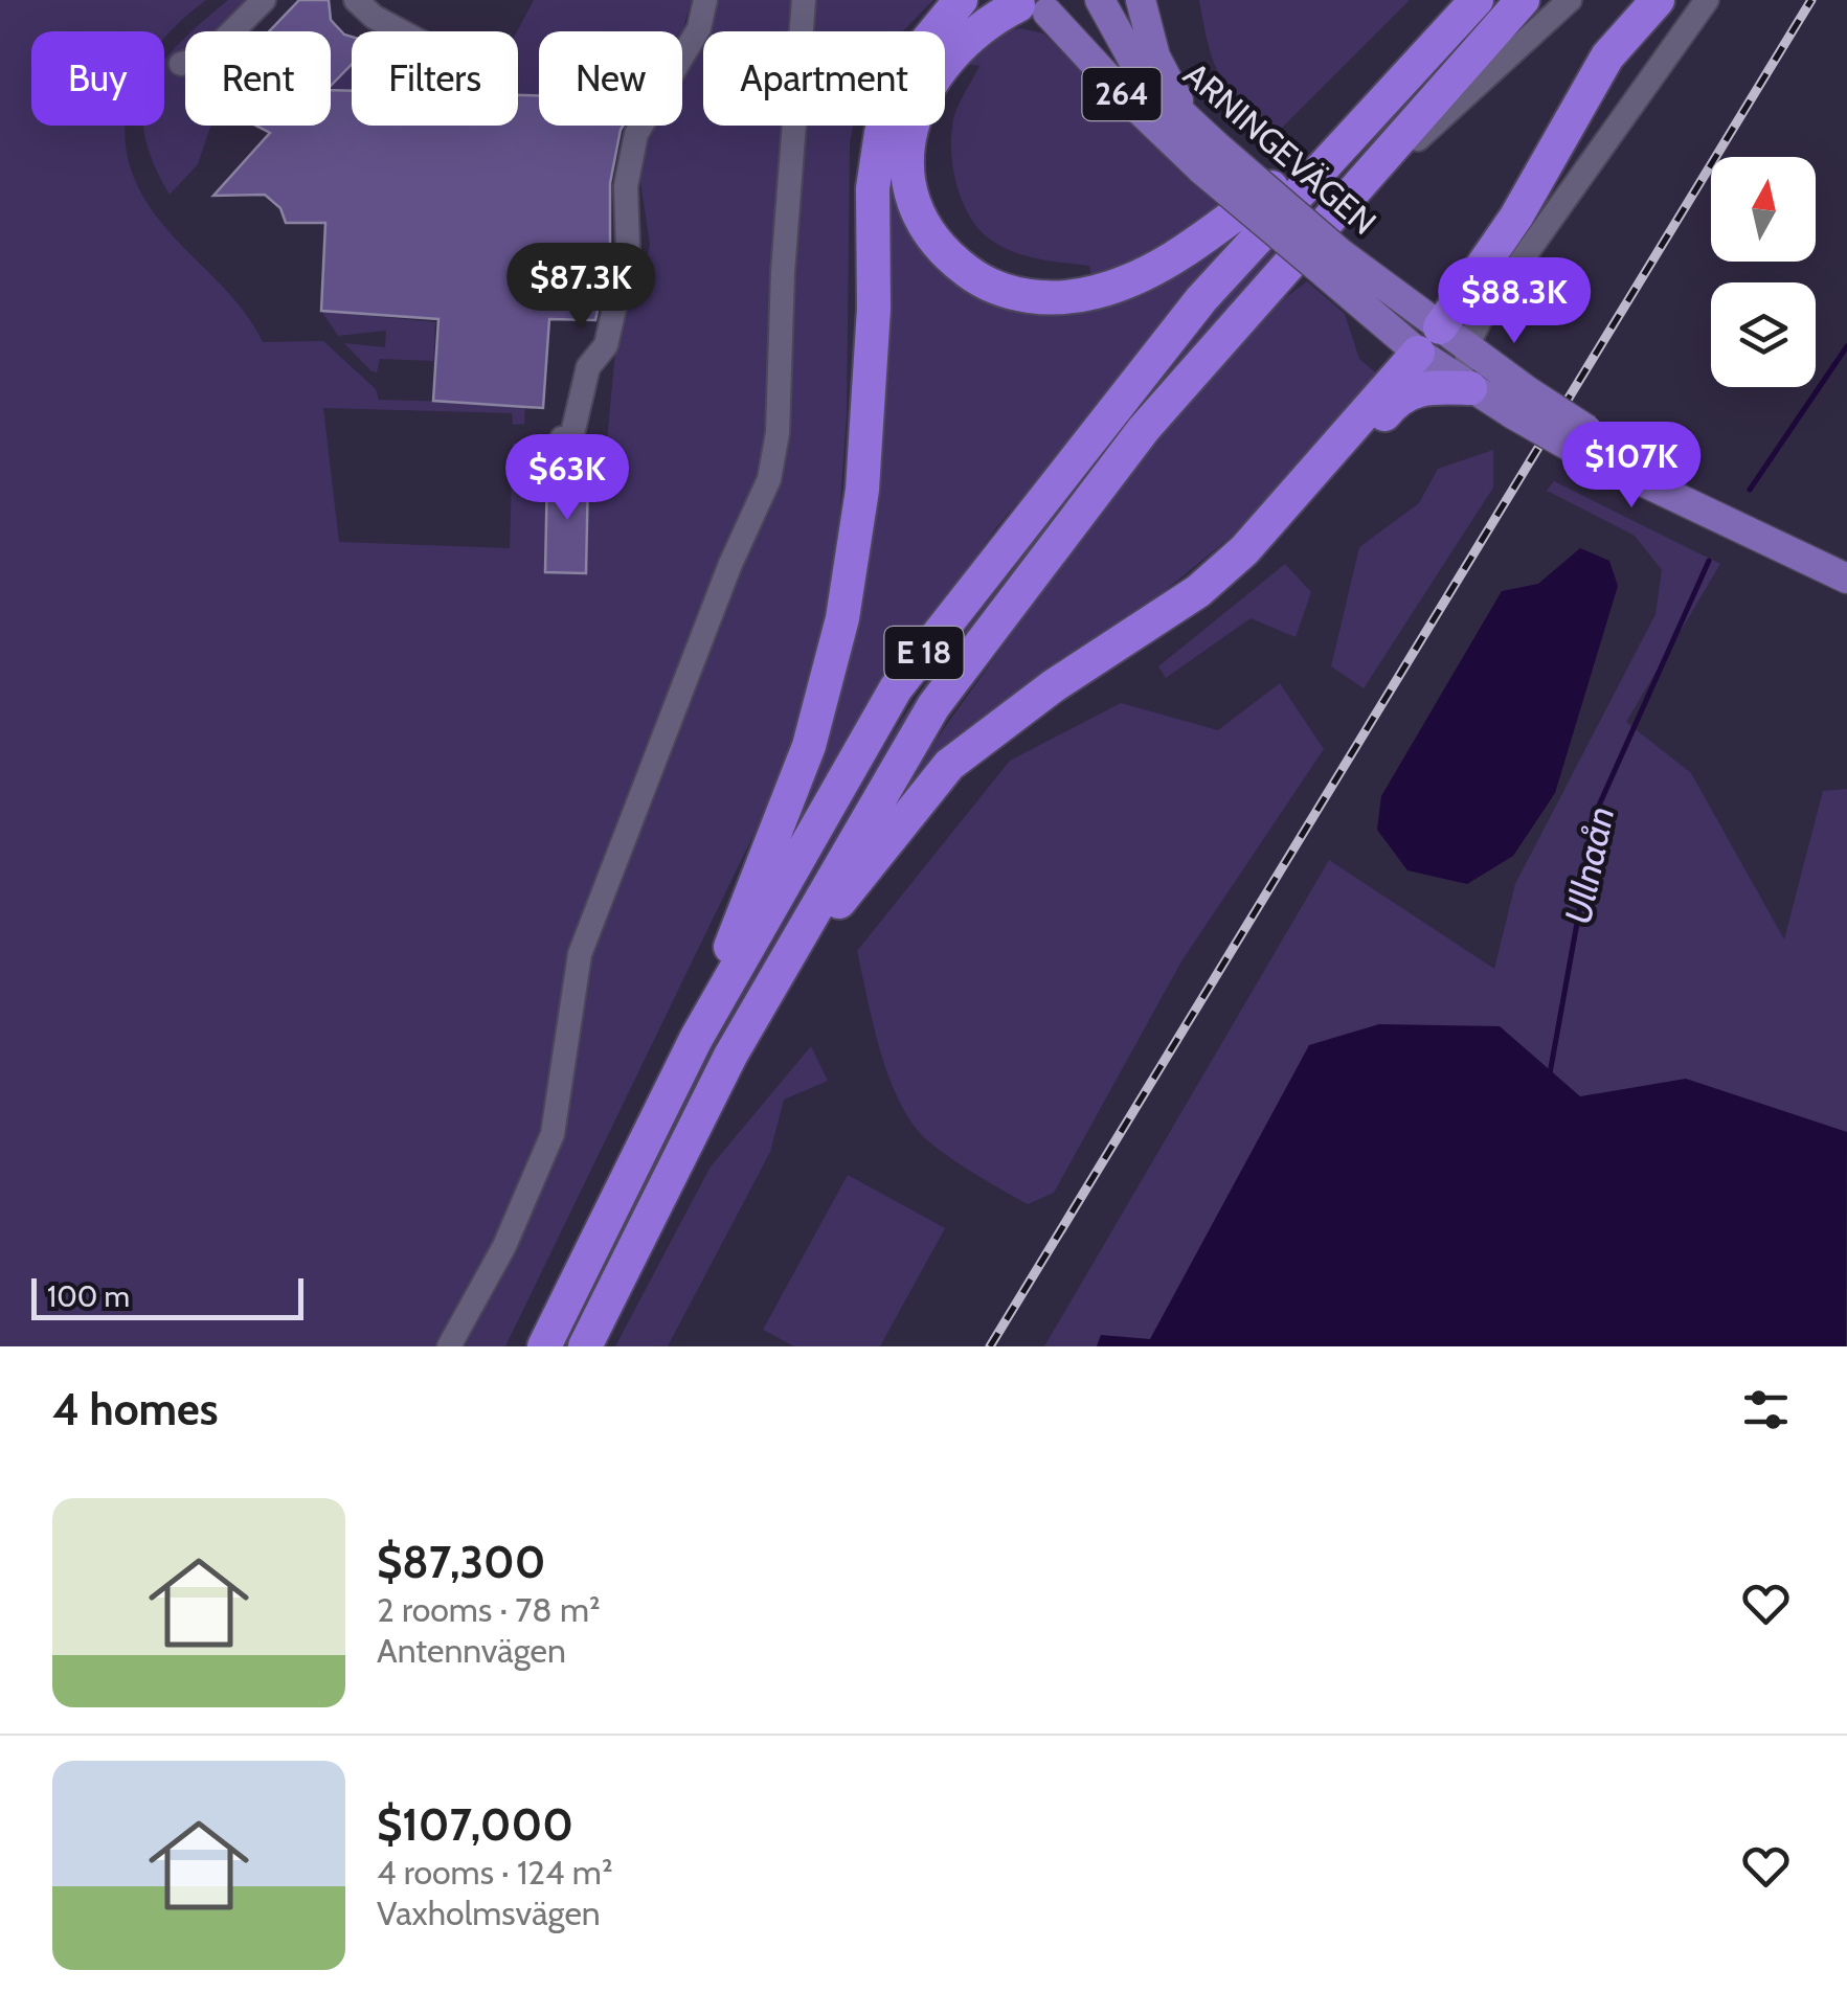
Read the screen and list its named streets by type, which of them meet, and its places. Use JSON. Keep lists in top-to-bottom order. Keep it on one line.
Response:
{"streets":{"highway":["E 18"],"main road":["264","ARNINGEVÄGEN"]},"water":["Ullnaån"],"scale_bar":"100 m","north":"top","page":{"chip":["Buy","Rent","Filters","New","Apartment"],"price":["$87.3K","$88.3K","$107K","$63K"],"scale":"100 m","heading":"4 homes","list":[{"name":"$87,300","note":"2 rooms · 78 m² · Antennvägen"},{"name":"$107,000","note":"4 rooms · 124 m² · Vaxholmsvägen"}]}}
